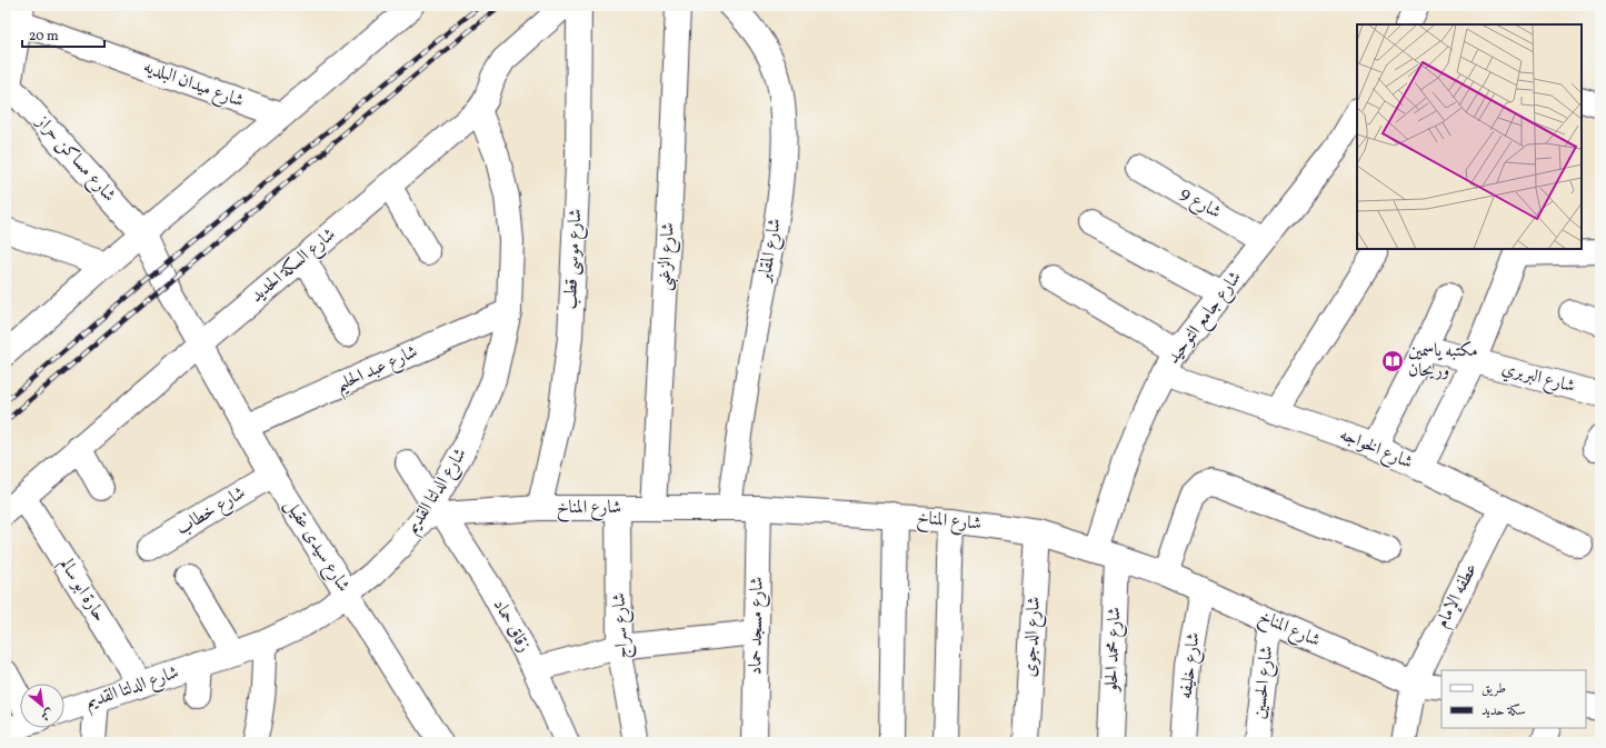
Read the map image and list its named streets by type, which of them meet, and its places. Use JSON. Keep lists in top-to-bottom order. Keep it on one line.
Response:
{"streets":{"street":["شارع ميدان البلديه","شارع مساكن حراز","شارع 9","شارع المقابر","شارع الزغبى","شارع موسى قطب","شارع السكة الحديد","شارع جامع التوحيد","شارع عبد الحليم","شارع البربري","شارع الخواجه","شارع الدلتا القديم","شارع المناخ","شارع خطاب","شارع سيدى عقيل","حارة ابو سالم","عطفه الإمام","زقاق حماد","شارع سراج","شارع مسجد حماد","شارع الدجوى","شارع محمد الحلو","شارع خليفه","شارع الحسين"]},"crossings":[["شارع مساكن حراز","شارع السكة الحديد"],["شارع مساكن حراز","شارع سيدى عقيل"],["شارع 9","شارع جامع التوحيد"],["شارع المقابر","شارع المناخ"],["شارع الزغبى","شارع المناخ"],["شارع موسى قطب","شارع المناخ"],["شارع السكة الحديد","شارع الدلتا القديم"],["شارع السكة الحديد","شارع سيدى عقيل"],["شارع السكة الحديد","حارة ابو سالم"],["شارع جامع التوحيد","شارع الخواجه"],["شارع جامع التوحيد","شارع المناخ"],["شارع جامع التوحيد","شارع محمد الحلو"],["شارع عبد الحليم","شارع الدلتا القديم"],["شارع عبد الحليم","شارع سيدى عقيل"],["شارع الخواجه","عطفه الإمام"],["شارع الدلتا القديم","شارع المناخ"],["شارع الدلتا القديم","شارع سيدى عقيل"],["شارع الدلتا القديم","حارة ابو سالم"],["شارع الدلتا القديم","زقاق حماد"],["شارع المناخ","عطفه الإمام"],["شارع المناخ","زقاق حماد"],["شارع المناخ","شارع سراج"],["شارع المناخ","شارع مسجد حماد"],["شارع المناخ","شارع الدجوى"],["شارع المناخ","شارع محمد الحلو"],["شارع المناخ","شارع خليفه"],["شارع المناخ","شارع الحسين"],["شارع خطاب","شارع سيدى عقيل"]],"places":{"library":["مكتبه ياسمين وريحان"]},"legend":["طريق","سكة حديد"],"scale_bar":"20 m","north":"bottom right"}
